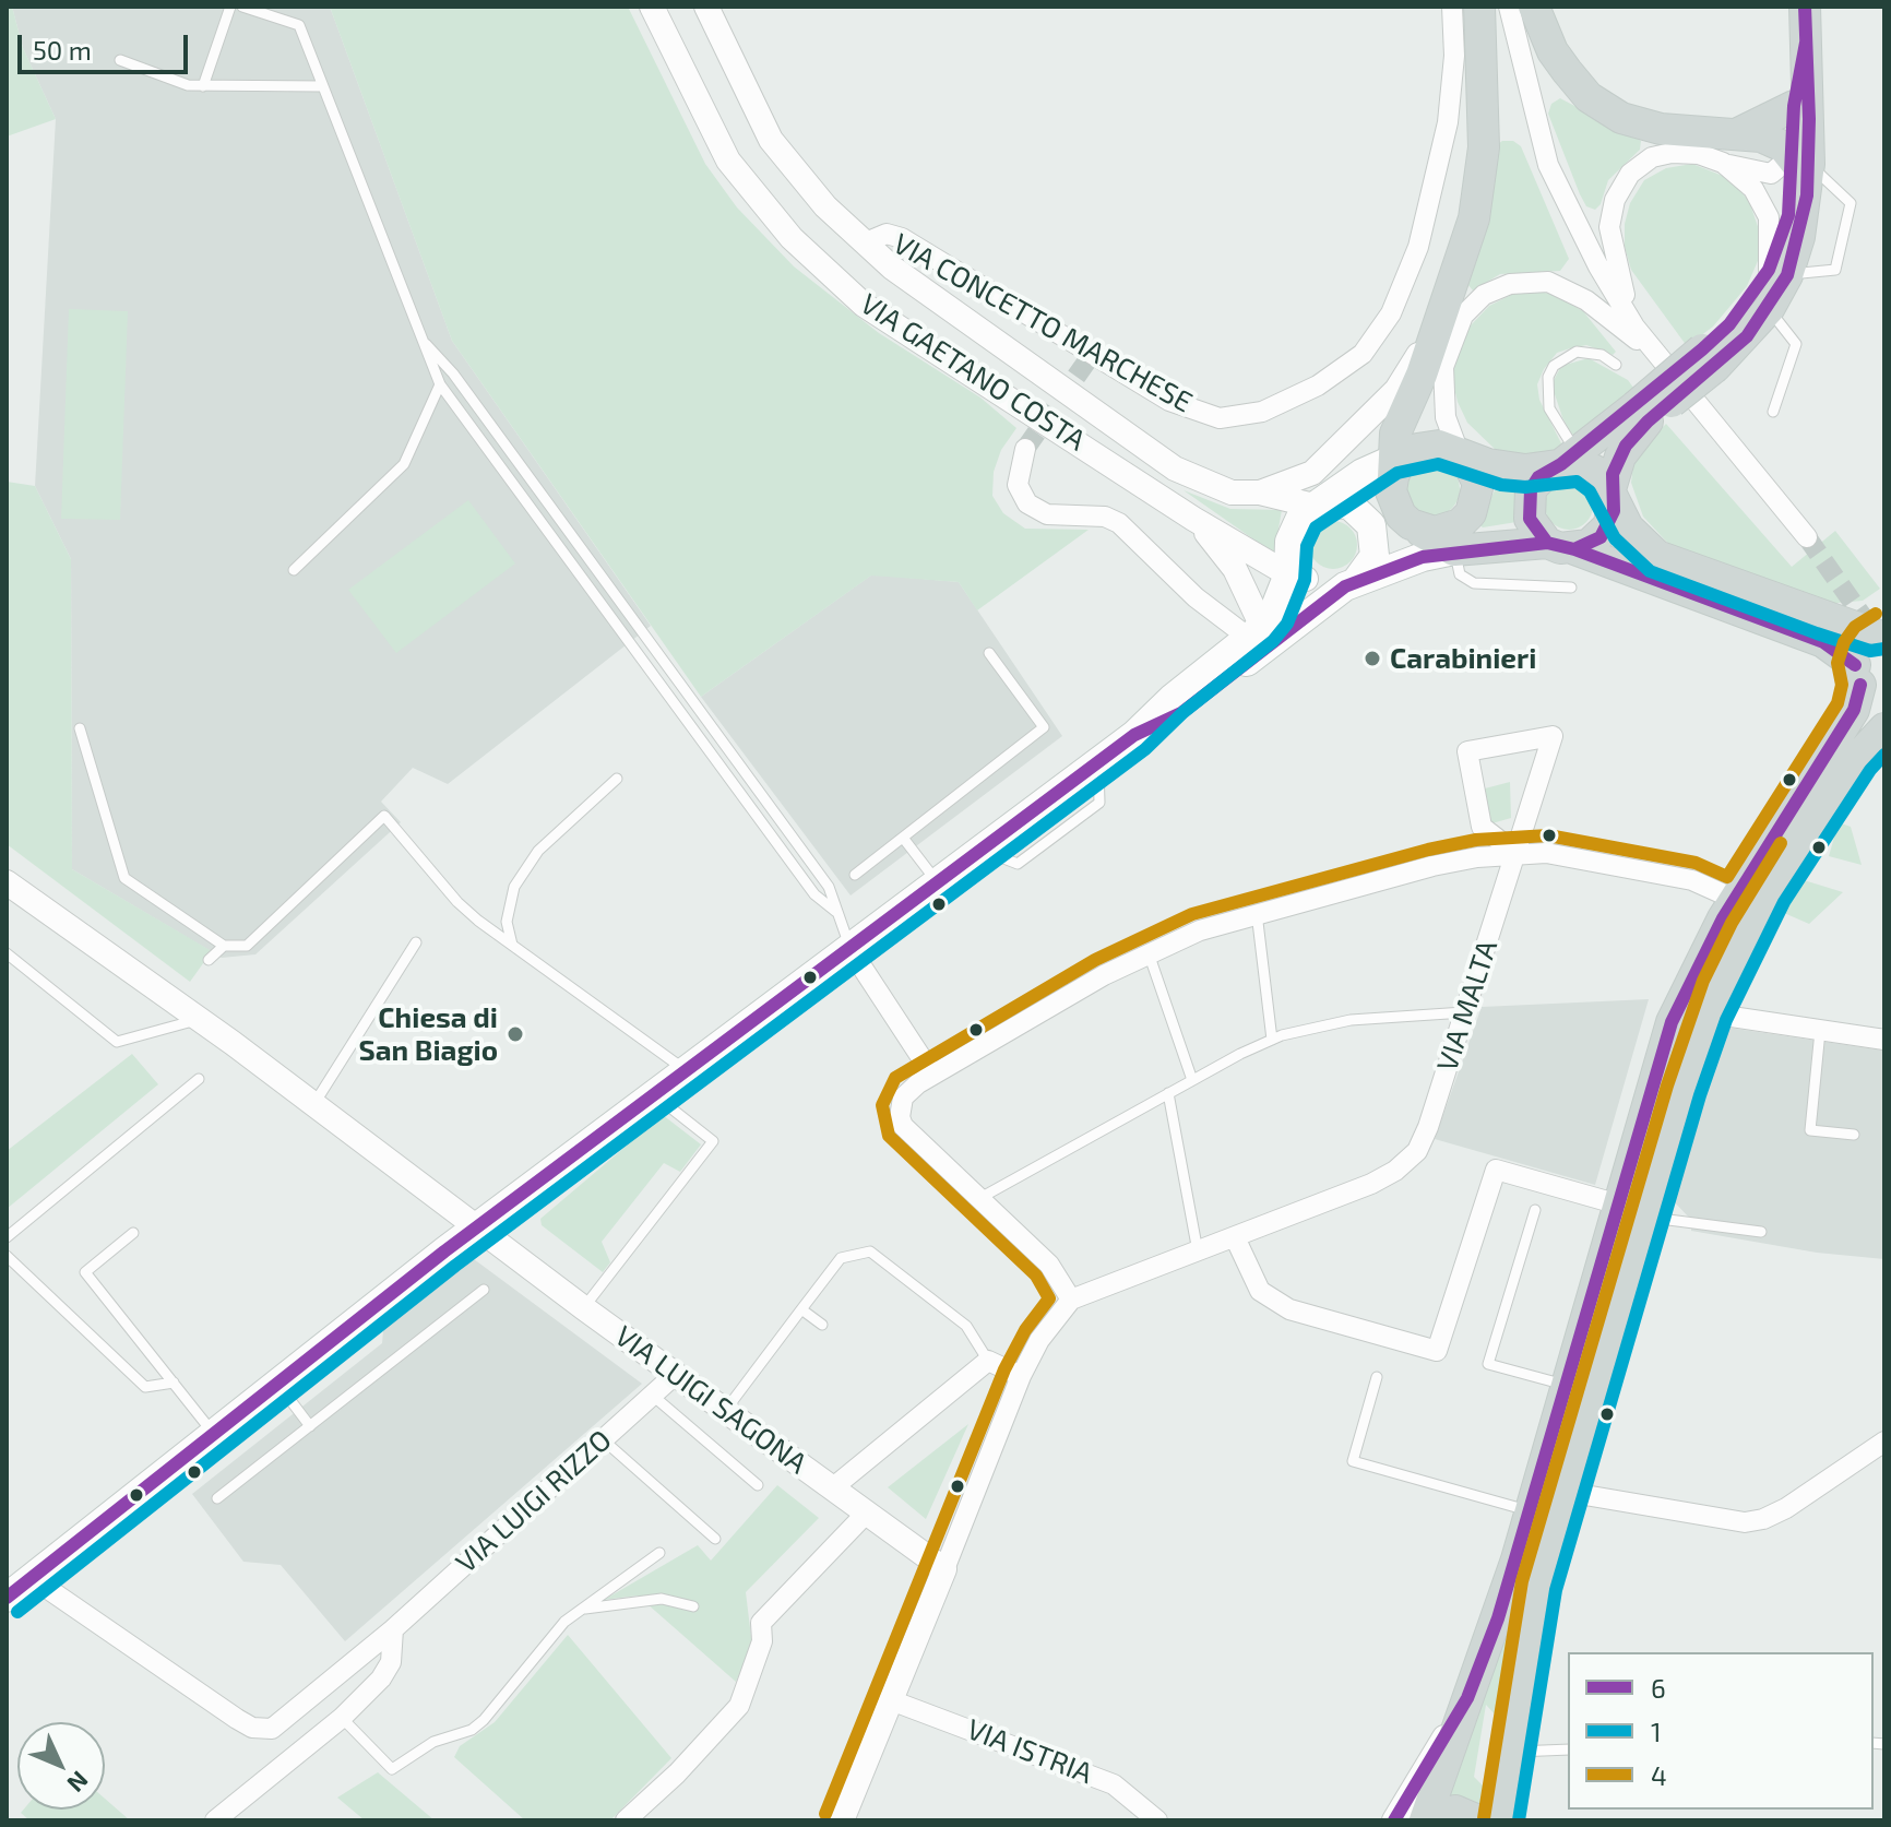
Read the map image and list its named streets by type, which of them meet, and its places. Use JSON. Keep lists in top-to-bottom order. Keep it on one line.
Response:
{"streets":{"street":["VIA CONCETTO MARCHESE","VIA GAETANO COSTA","VIA MALTA","VIA LUIGI SAGONA","VIA LUIGI RIZZO","VIA ISTRIA"]},"crossings":[["VIA CONCETTO MARCHESE","VIA GAETANO COSTA"],["VIA LUIGI SAGONA","VIA LUIGI RIZZO"]],"places":["Carabinieri","Chiesa di San Biagio"],"lines":["transit line 6","transit line 1","transit line 4"],"legend":["6","1","4"],"scale_bar":"50 m","north":"bottom right"}
